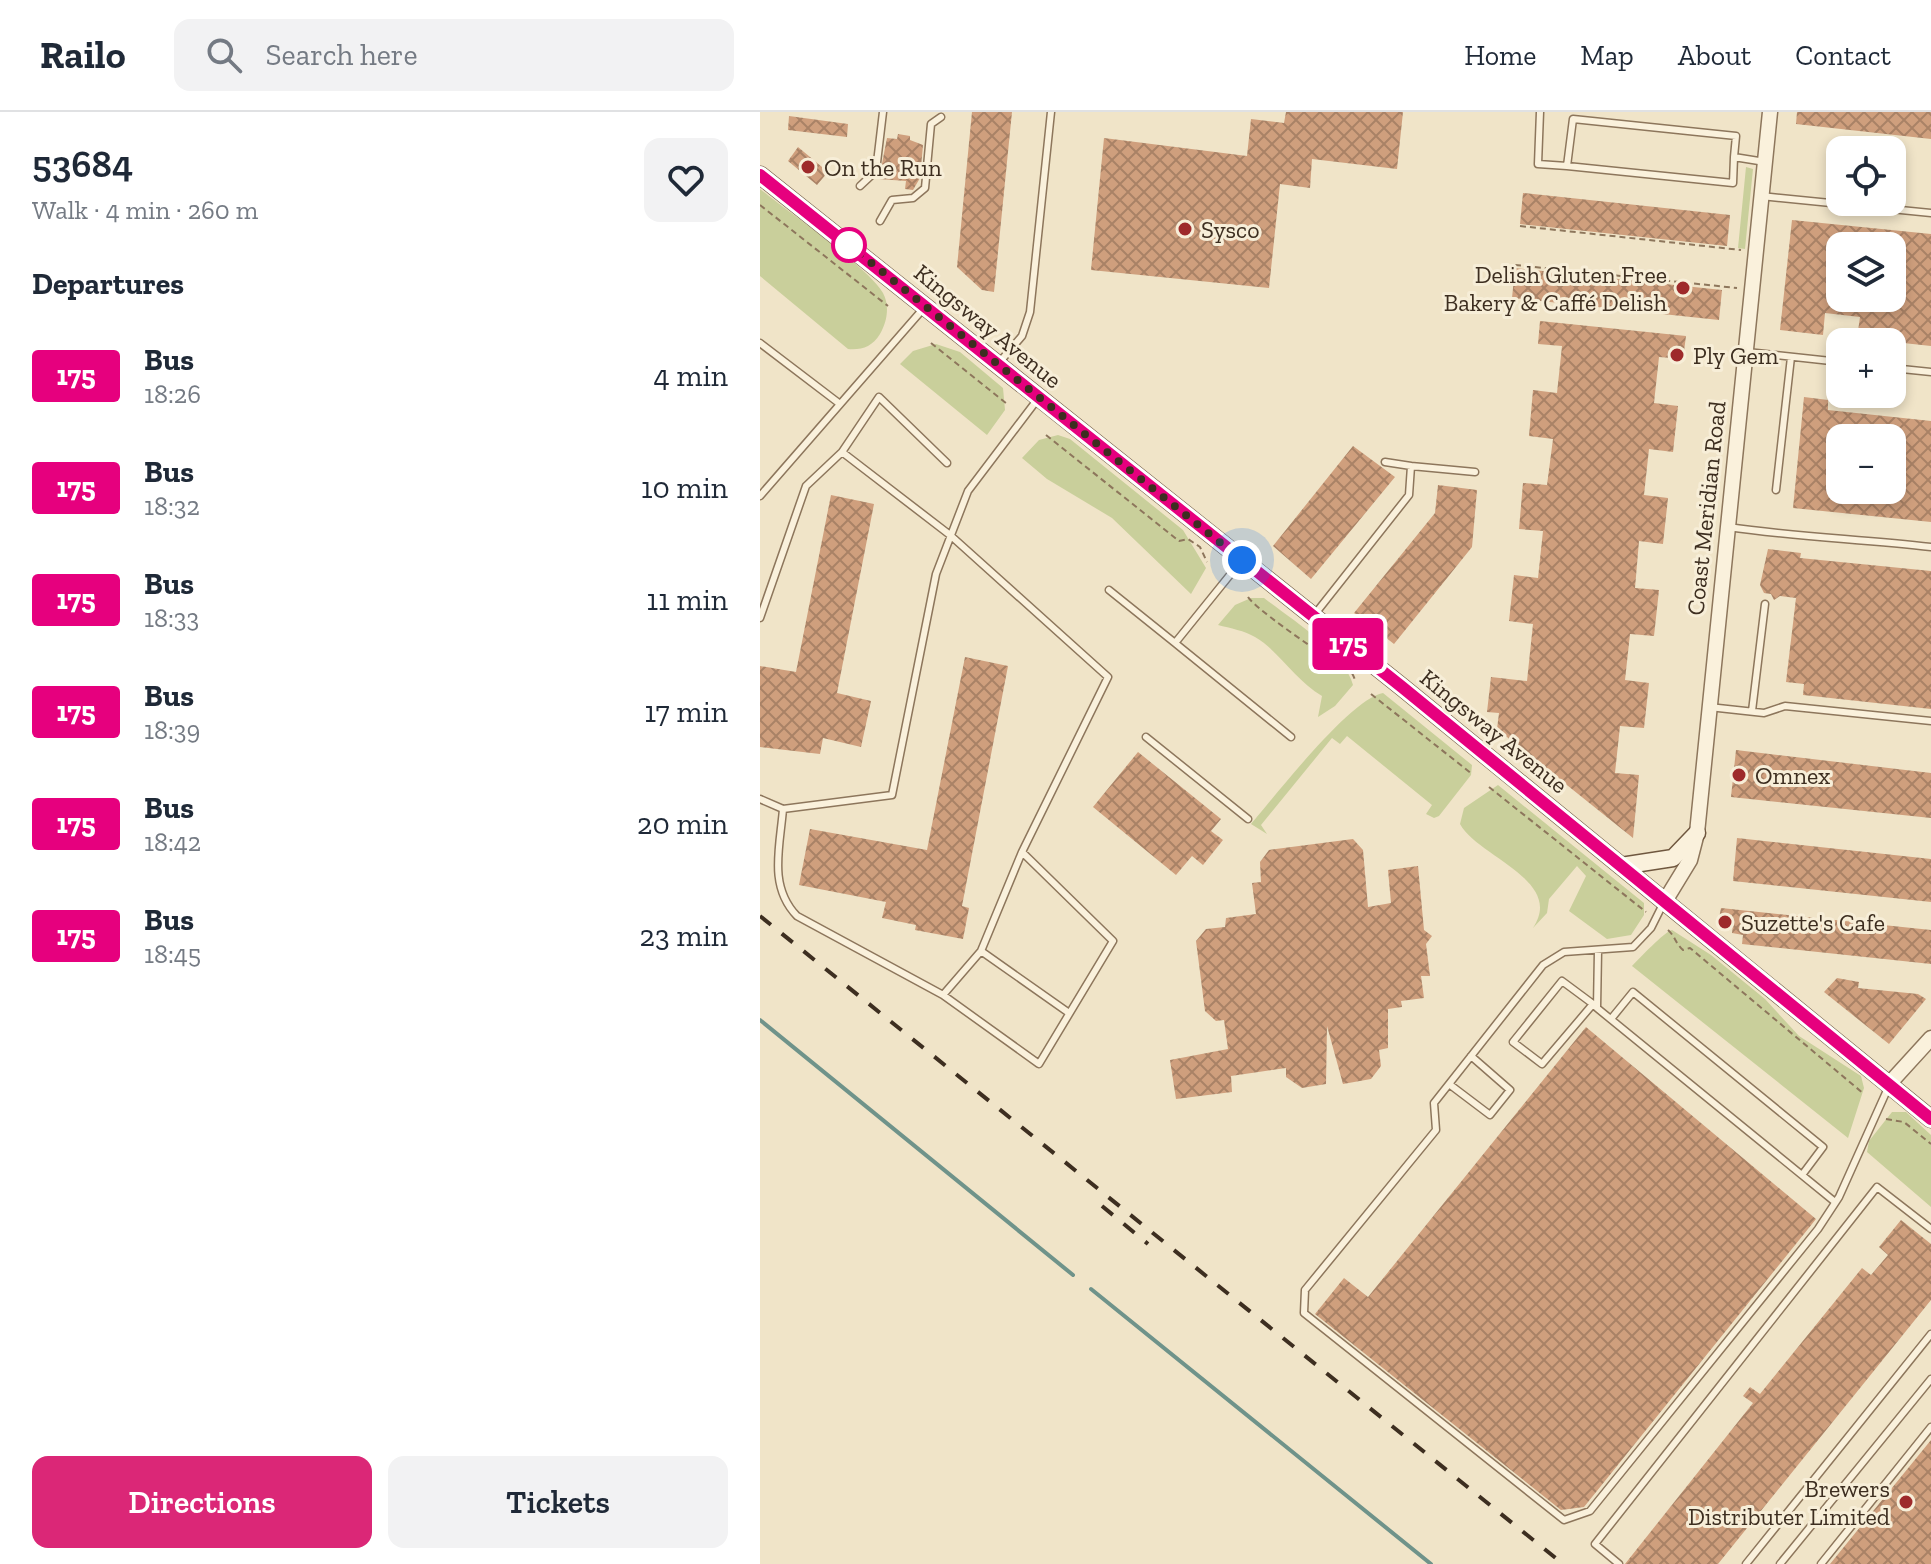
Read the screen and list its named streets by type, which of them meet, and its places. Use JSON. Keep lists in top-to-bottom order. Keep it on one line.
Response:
{"streets":{"main road":["Kingsway Avenue"],"street":["Coast Meridian Road"]},"crossings":[["Kingsway Avenue","Coast Meridian Road"]],"places":["On the Run","Sysco","Delish Gluten Free Bakery & Caffé Delish","Ply Gem","Omnex","Suzette's Cafe","Brewers Distributer Limited"],"lines":["bus line 175"],"page":{"header":"Railo","search":"Search here","nav":["Home","Map","About","Contact"],"heading":[["53684","Walk · 4 min · 260 m"],"Departures"],"on_map":"175","map_buttons":["+","−"],"list":[{"mark":"175","name":"Bus","note":"18:26","value":"4 min"},{"mark":"175","name":"Bus","note":"18:32","value":"10 min"},{"mark":"175","name":"Bus","note":"18:33","value":"11 min"},{"mark":"175","name":"Bus","note":"18:39","value":"17 min"},{"mark":"175","name":"Bus","note":"18:42","value":"20 min"},{"mark":"175","name":"Bus","note":"18:45","value":"23 min"}],"buttons":["Directions","Tickets"]}}
